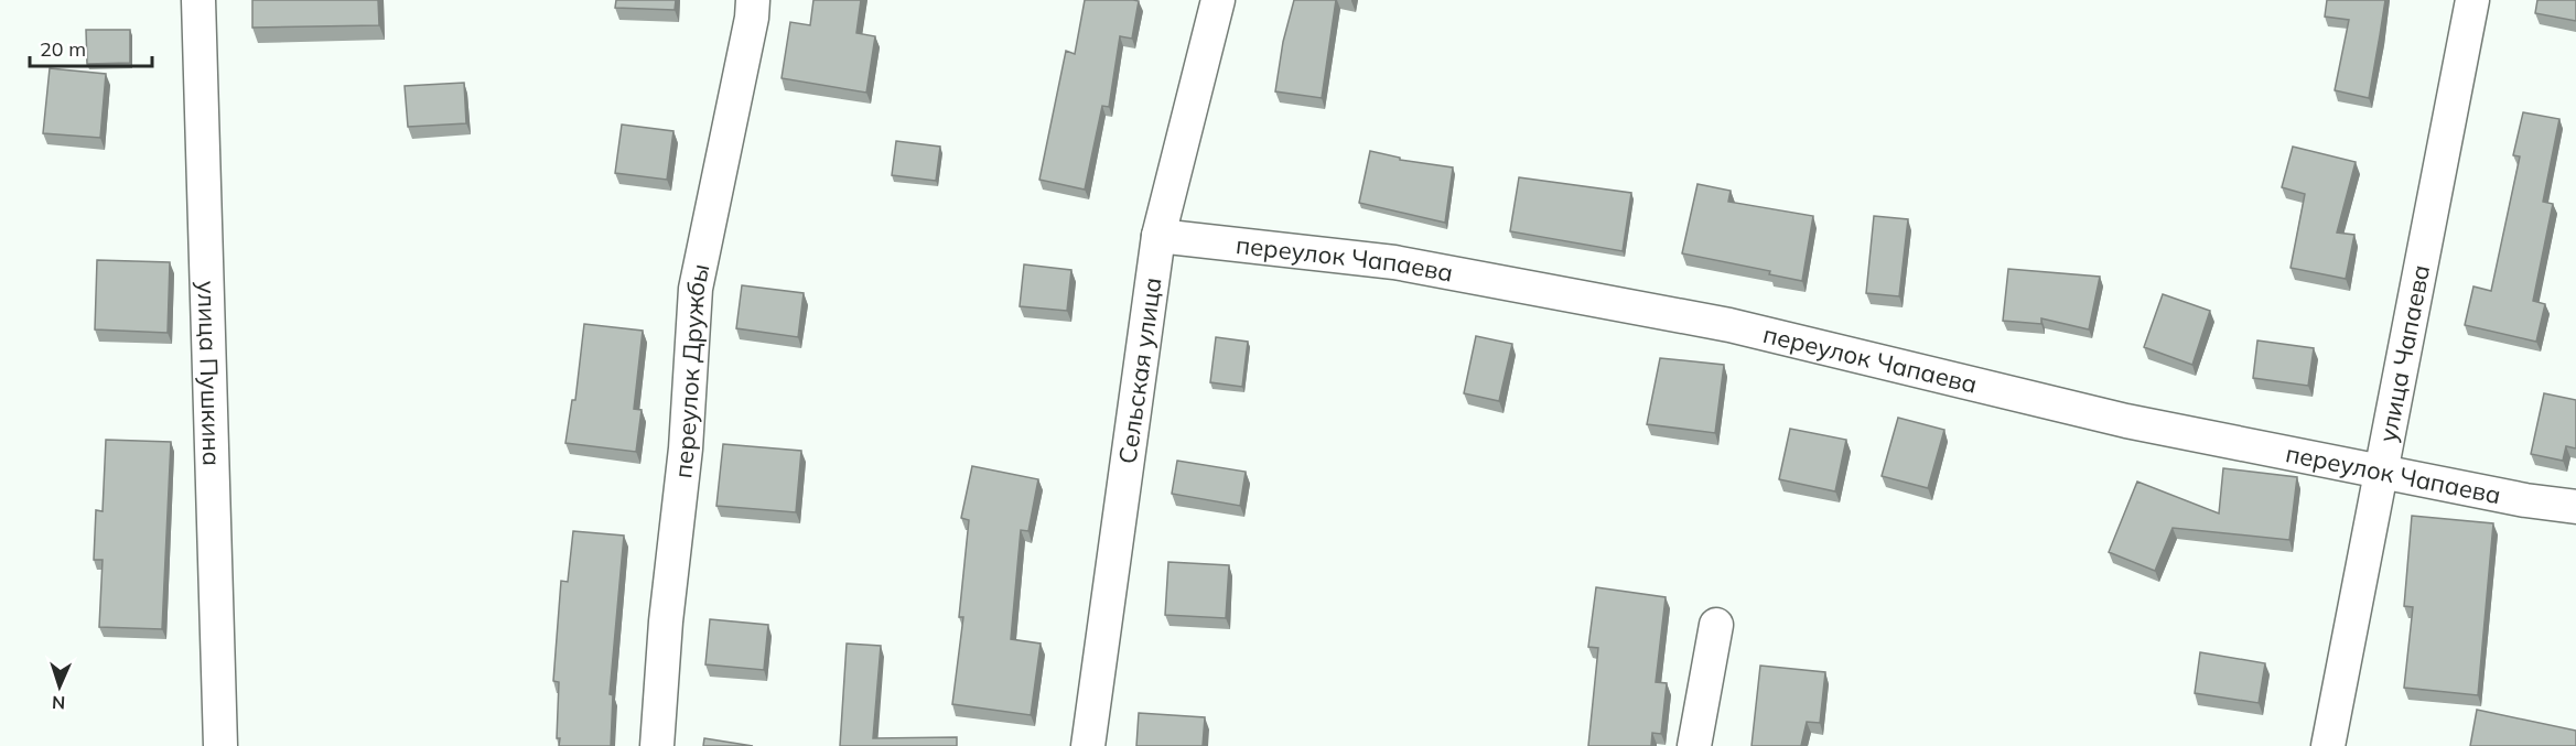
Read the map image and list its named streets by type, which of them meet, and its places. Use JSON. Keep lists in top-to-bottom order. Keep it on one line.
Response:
{"streets":{"street":["переулок Чапаева","улица Чапаева","Сельская улица","переулок Дружбы","улица Пушкина"]},"crossings":[["переулок Чапаева","улица Чапаева"],["переулок Чапаева","Сельская улица"]],"scale_bar":"20 m","north":"bottom"}
